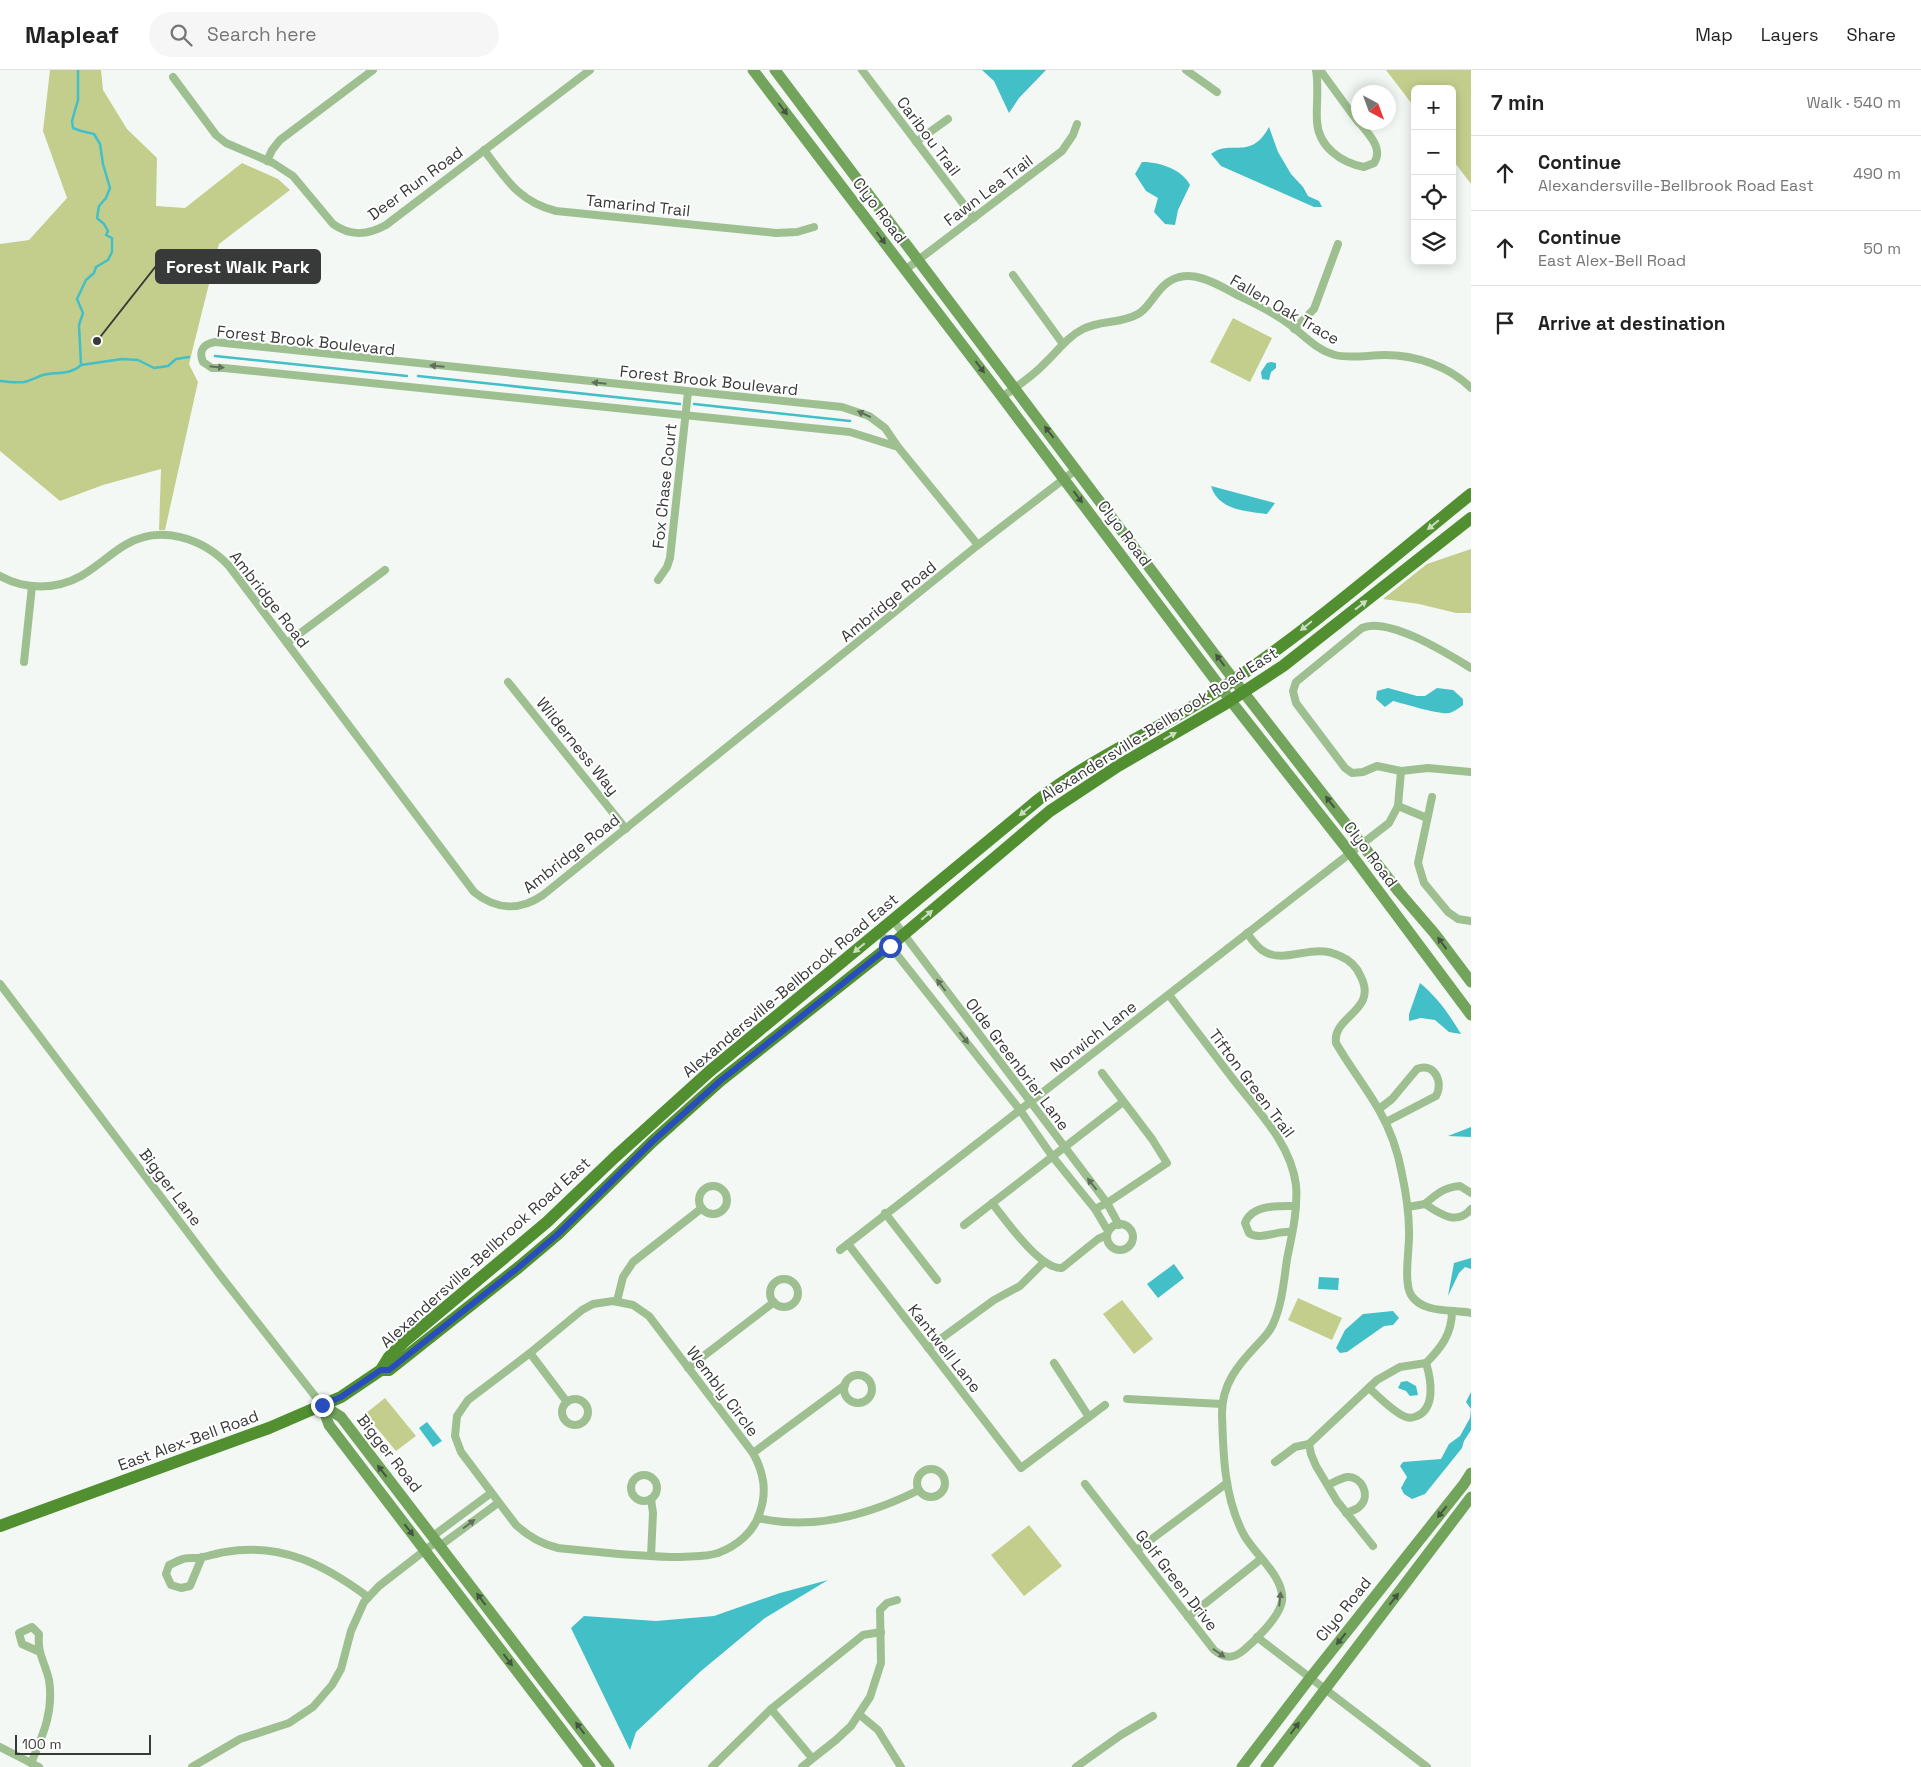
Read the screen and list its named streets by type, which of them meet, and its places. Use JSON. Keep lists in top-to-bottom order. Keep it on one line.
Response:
{"streets":{"main road":["Alexandersville-Bellbrook Road East","East Alex-Bell Road"],"street":["Caribou Trail","Deer Run Road","Fawn Lea Trail","Tamarind Trail","Clyo Road","Fallen Oak Trace","Forest Brook Boulevard","Fox Chase Court","Ambridge Road","Wilderness Way","Norwich Lane","Olde Greenbrier Lane","Tifton Green Trail","Bigger Lane","Kantwell Lane","Wembly Circle","Bigger Road","Golf Green Drive"]},"crossings":[["Caribou Trail","Fawn Lea Trail"],["Deer Run Road","Tamarind Trail"],["Fawn Lea Trail","Clyo Road"],["Clyo Road","Fallen Oak Trace"],["Clyo Road","Ambridge Road"],["Clyo Road","Alexandersville-Bellbrook Road East"],["Clyo Road","Norwich Lane"],["Forest Brook Boulevard","Fox Chase Court"],["Forest Brook Boulevard","Ambridge Road"],["Ambridge Road","Wilderness Way"],["Alexandersville-Bellbrook Road East","Olde Greenbrier Lane"],["Alexandersville-Bellbrook Road East","East Alex-Bell Road"],["Norwich Lane","Olde Greenbrier Lane"],["Norwich Lane","Tifton Green Trail"],["Norwich Lane","Kantwell Lane"],["Tifton Green Trail","Golf Green Drive"],["Bigger Lane","East Alex-Bell Road"],["Bigger Lane","Bigger Road"],["East Alex-Bell Road","Bigger Road"]],"places":["Forest Walk Park"],"scale_bar":"100 m","north":"bottom right","page":{"header":"Mapleaf","search":"Search here","nav":["Map","Layers","Share"],"heading":["7 min","Walk · 540 m"],"map_buttons":["+","−"],"list":[["Continue","Alexandersville-Bellbrook Road East","490 m"],["Continue","East Alex-Bell Road","50 m"],"Arrive at destination"],"scale":"100 m"}}
